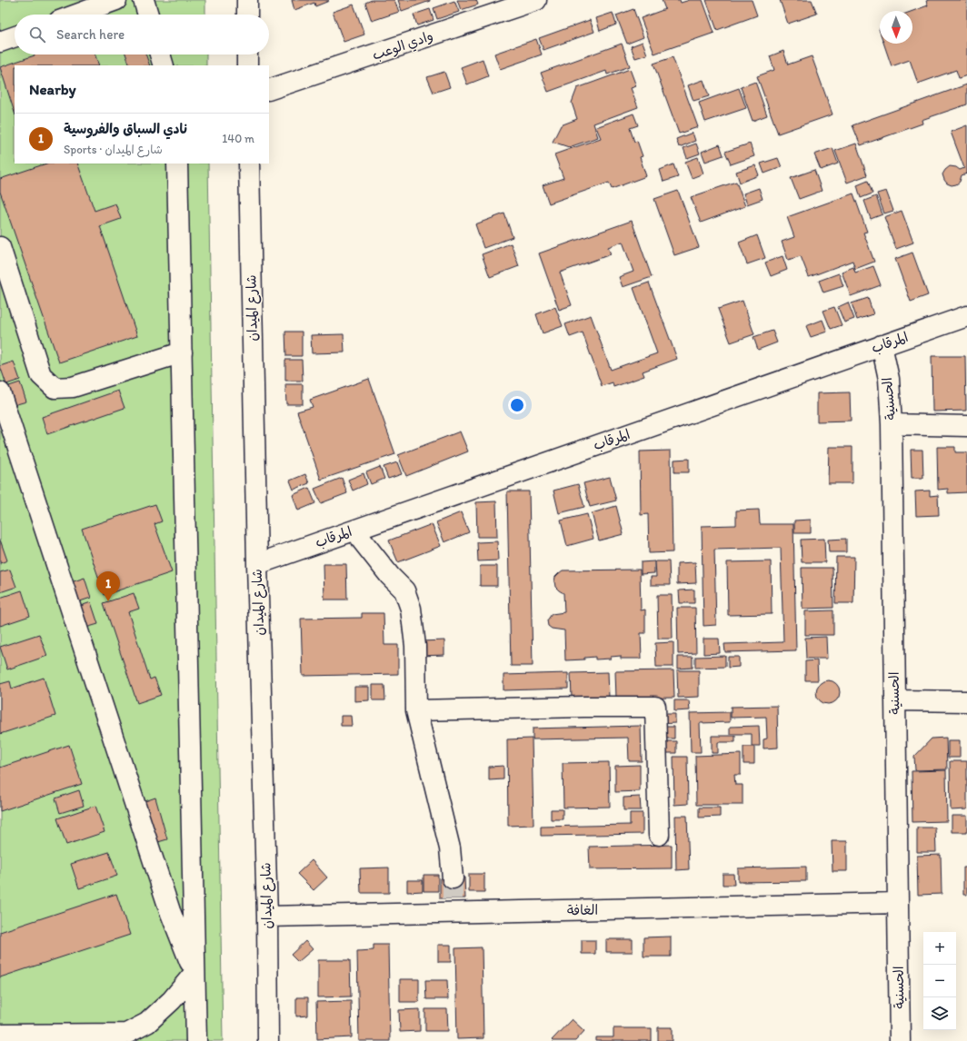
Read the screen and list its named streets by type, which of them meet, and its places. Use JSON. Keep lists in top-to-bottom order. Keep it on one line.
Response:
{"streets":{"street":["وادي الوعب","شارع الميدان","المرقاب","الحسنية","الغافة"]},"crossings":[["شارع الميدان","المرقاب"],["شارع الميدان","الغافة"],["المرقاب","الحسنية"],["الحسنية","الغافة"]],"north":"bottom","page":{"search":"Search here","heading":"Nearby","list":[{"mark":"1","name":"نادي السباق والفروسية","note":"Sports · شارع الميدان","value":"140 m"}],"pins":"1","map_buttons":["+","−"]}}
